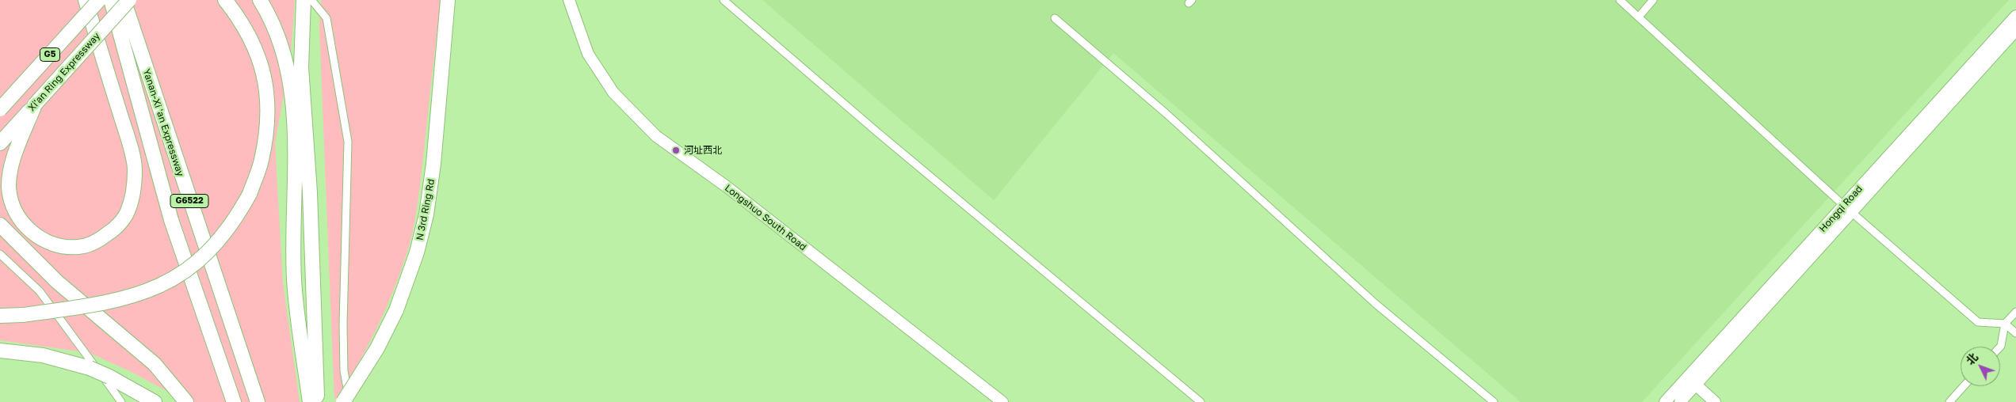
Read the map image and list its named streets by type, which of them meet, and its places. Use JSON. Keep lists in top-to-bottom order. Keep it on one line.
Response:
{"streets":{"highway":["G5","Xi'an Ring Expressway","Yanan-Xi 'an Expressway","G6522","N 3rd Ring Rd"],"main road":["Hongqi Road","Longshuo South Road"]},"places":["河址西北"],"north":"top left"}
